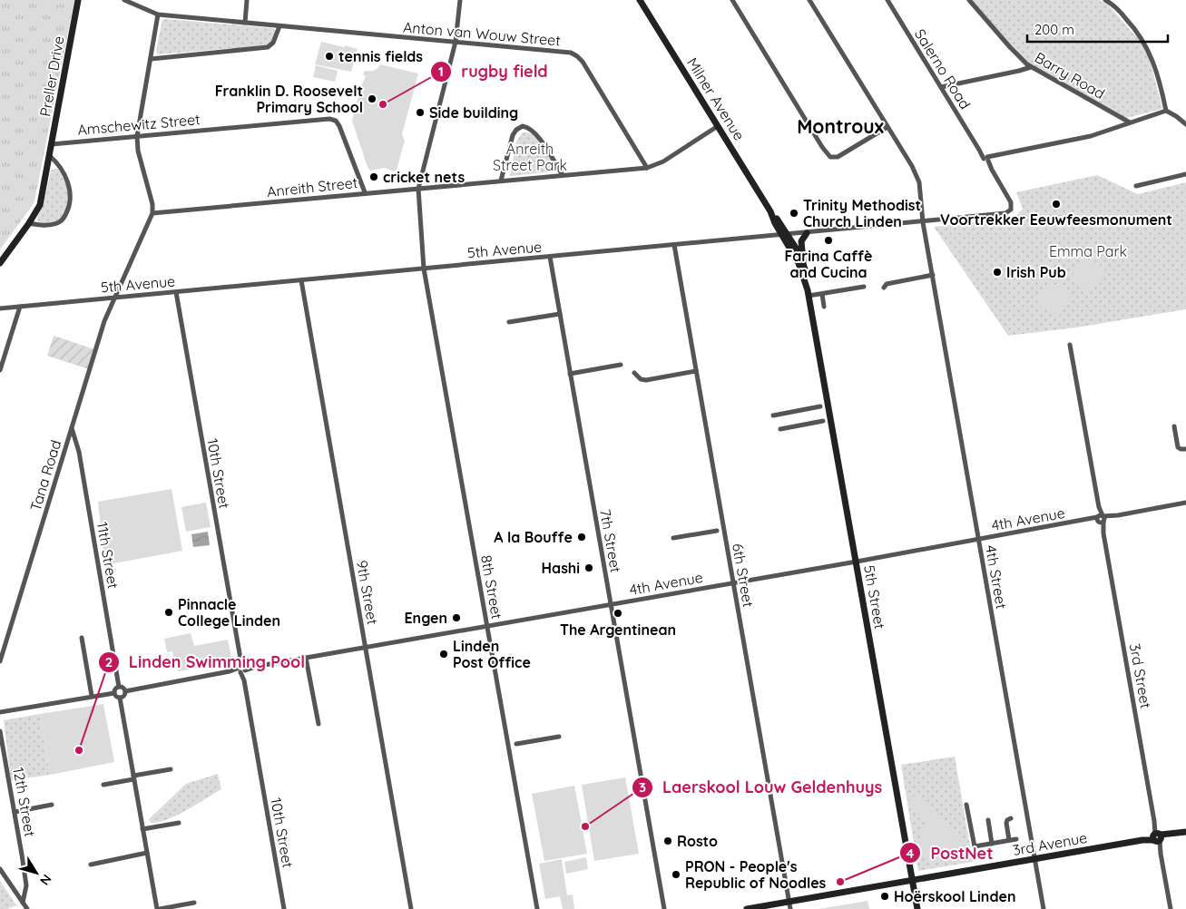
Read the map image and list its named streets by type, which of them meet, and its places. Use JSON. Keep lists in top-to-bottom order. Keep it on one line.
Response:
{"streets":{"street":["Anton van Wouw Street","Salerno Road","Barry Road","Preller Drive","Milner Avenue","Amschewitz Street","Anreith Street","5th Avenue","10th Street","Tana Road","4th Avenue","7th Street","11th Street","6th Street","4th Street","8th Street","9th Street","5th Street","3rd Street","12th Street","3rd Avenue"]},"crossings":[["Anton van Wouw Street","Anreith Street"],["Anton van Wouw Street","8th Street"],["Salerno Road","5th Avenue"],["Preller Drive","Amschewitz Street"],["Milner Avenue","Anreith Street"],["Milner Avenue","5th Avenue"],["Milner Avenue","5th Street"],["Amschewitz Street","Anreith Street"],["Anreith Street","Tana Road"],["Anreith Street","8th Street"],["5th Avenue","10th Street"],["5th Avenue","Tana Road"],["5th Avenue","7th Street"],["5th Avenue","6th Street"],["5th Avenue","4th Street"],["5th Avenue","8th Street"],["5th Avenue","9th Street"],["5th Avenue","5th Street"],["10th Street","4th Avenue"],["Tana Road","11th Street"],["4th Avenue","7th Street"],["4th Avenue","11th Street"],["4th Avenue","6th Street"],["4th Avenue","4th Street"],["4th Avenue","8th Street"],["4th Avenue","9th Street"],["4th Avenue","5th Street"],["4th Avenue","3rd Street"],["6th Street","3rd Avenue"],["4th Street","3rd Avenue"],["5th Street","3rd Avenue"],["3rd Street","3rd Avenue"]],"districts":["Montroux"],"parks":["Anreith Street Park","Emma Park"],"places":["tennis fields","Franklin D. Roosevelt Primary School","rugby field","Side building","cricket nets","Voortrekker Eeuwfeesmonument","Trinity Methodist Church Linden","Farina Caffè and Cucina","Irish Pub","A la Bouffe","Hashi","Pinnacle College Linden","The Argentinean","Engen","Linden Post Office","Linden Swimming Pool","Laerskool Louw Geldenhuys","Rosto","PRON - People's Republic of Noodles","PostNet","Hoërskool Linden"],"scale_bar":"200 m","north":"bottom right"}
